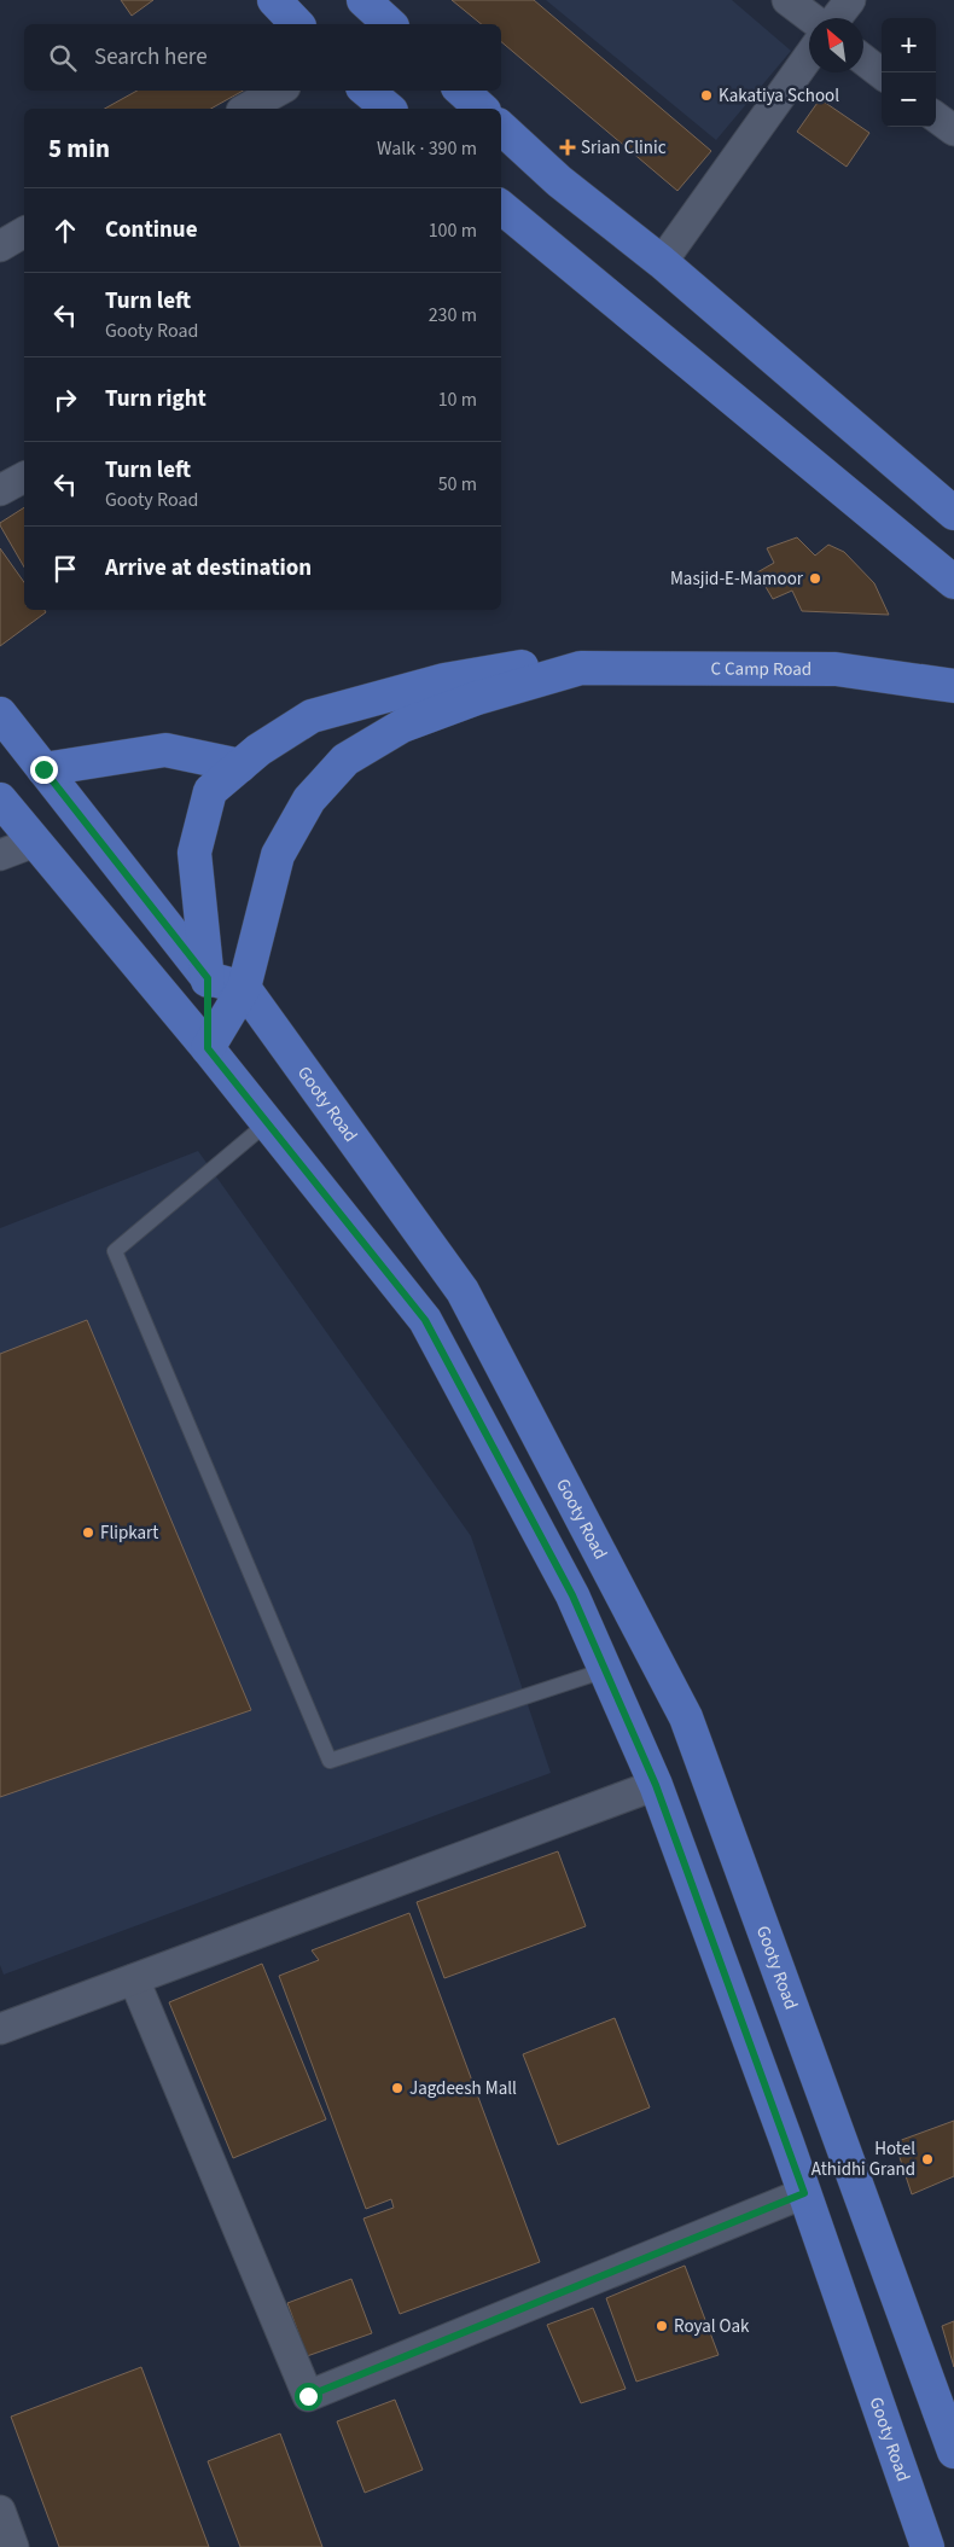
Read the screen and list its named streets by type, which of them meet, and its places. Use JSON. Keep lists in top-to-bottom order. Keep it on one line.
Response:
{"streets":{"main road":["C Camp Road","Gooty Road"]},"places":{"other":["Kakatiya School","Masjid-E-Mamoor","Flipkart","Jagdeesh Mall","Hotel Athidhi Grand","Royal Oak"],"health":["Srian Clinic"]},"north":"top left","page":{"map_buttons":["+","−"],"search":"Search here","heading":["5 min","Walk · 390 m"],"list":[["Continue","100 m"],["Turn left","Gooty Road","230 m"],["Turn right","10 m"],["Turn left","Gooty Road","50 m"],"Arrive at destination"]}}
